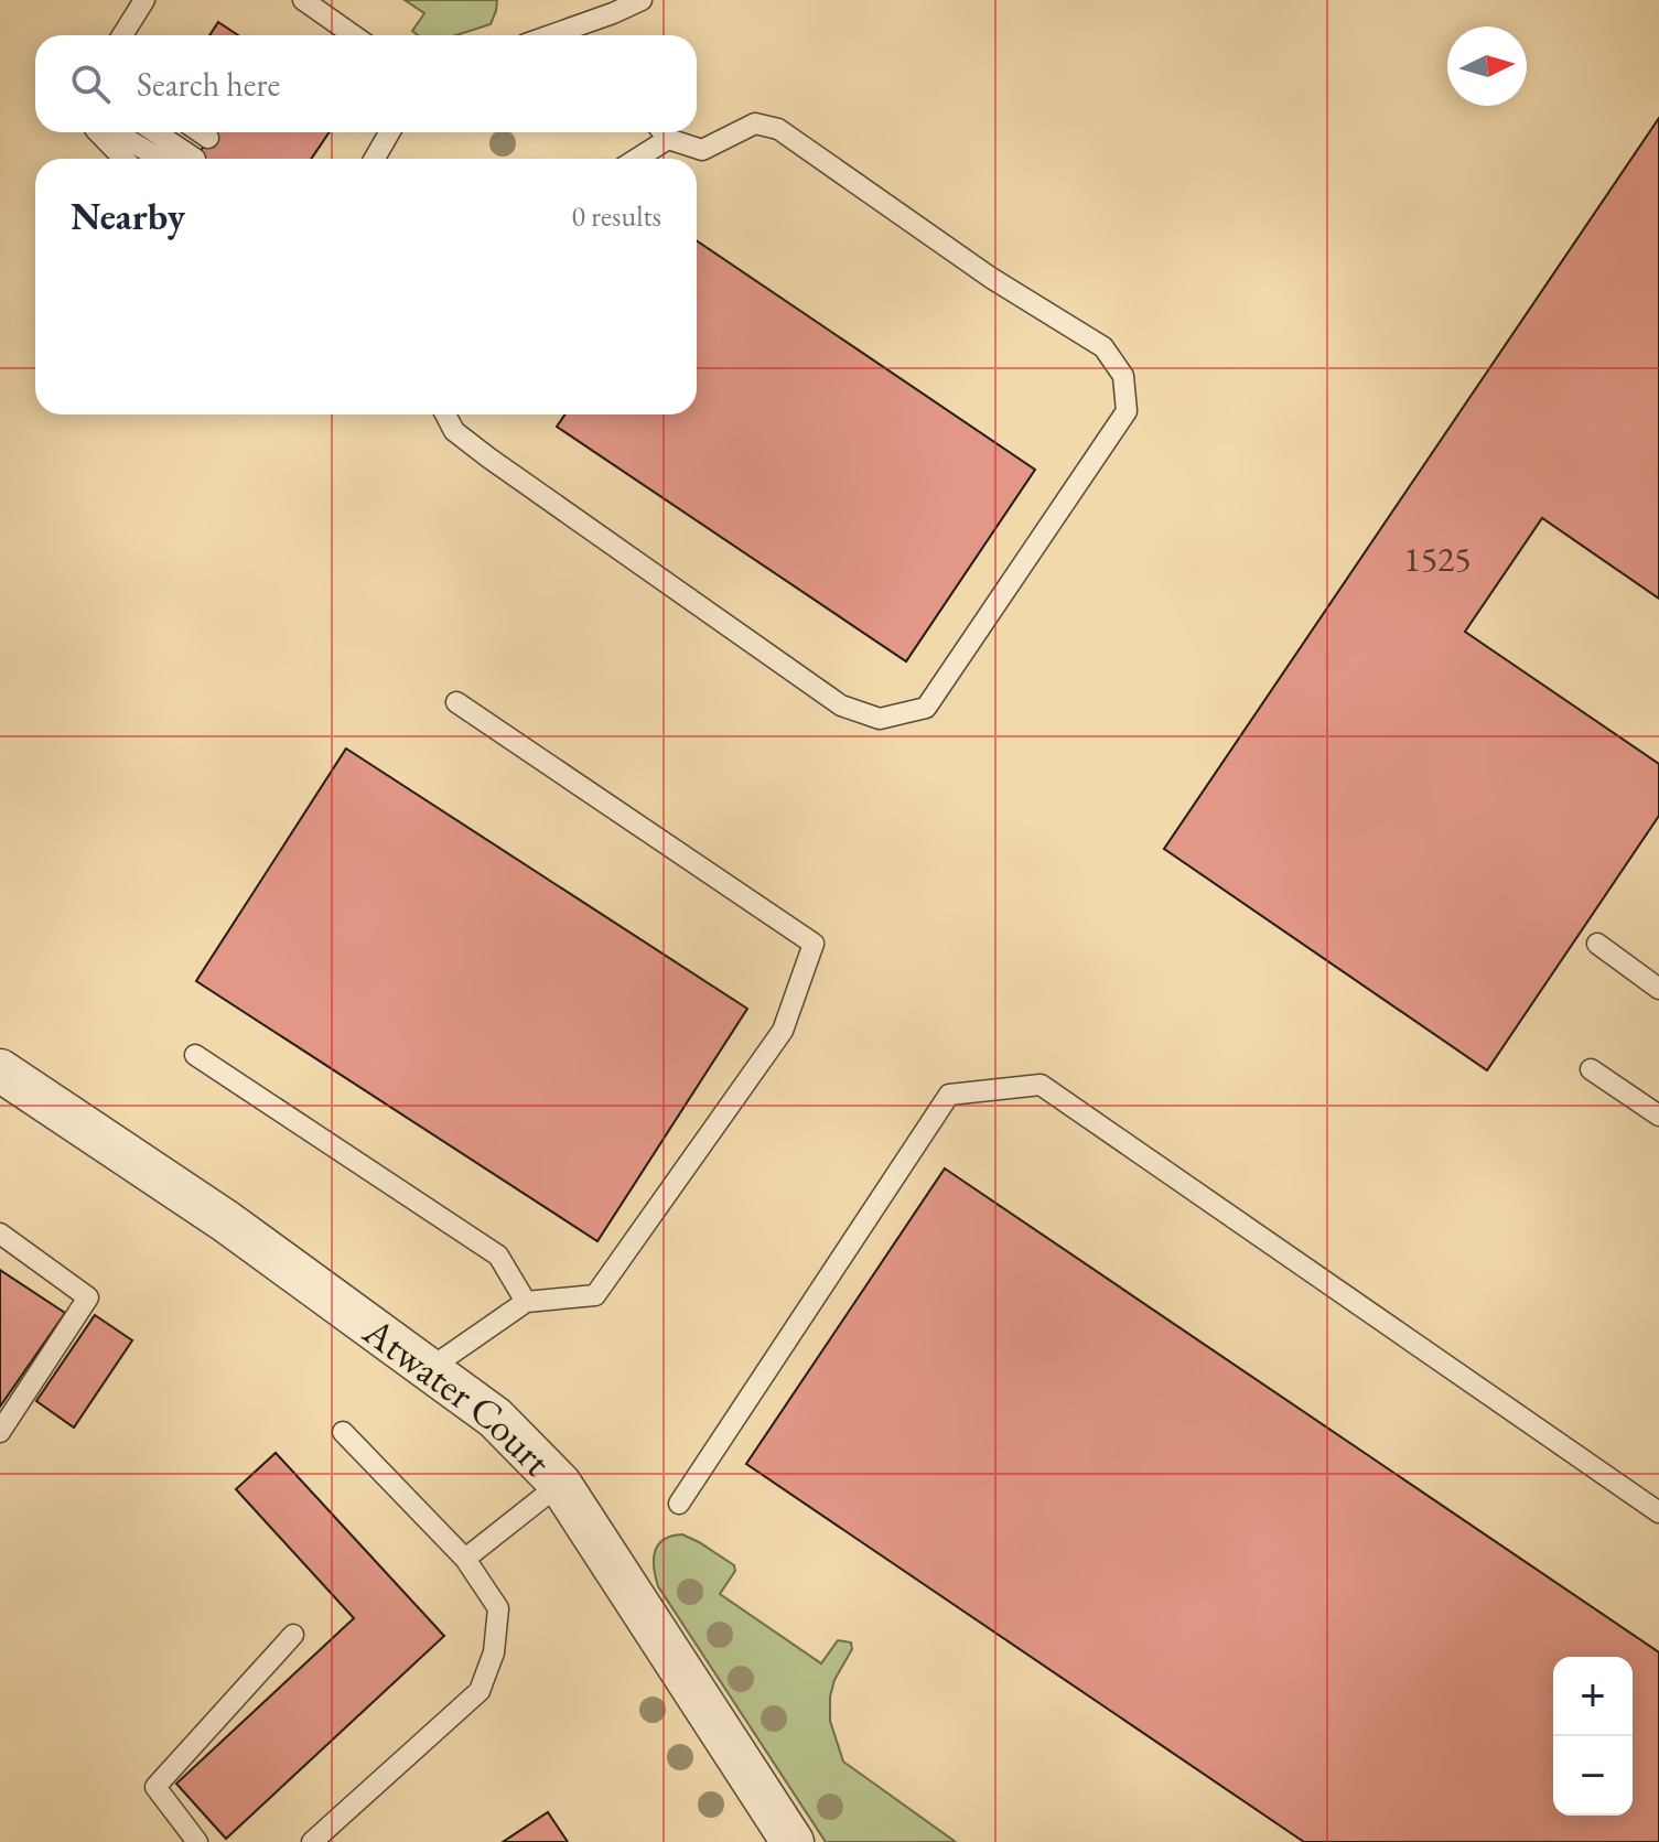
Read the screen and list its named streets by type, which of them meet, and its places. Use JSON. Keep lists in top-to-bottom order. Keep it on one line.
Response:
{"streets":{"street":["Atwater Court"]},"house_numbers":["1525"],"north":"right","page":{"search":"Search here","heading":["Nearby","0 results"],"map_buttons":["+","−"]}}
